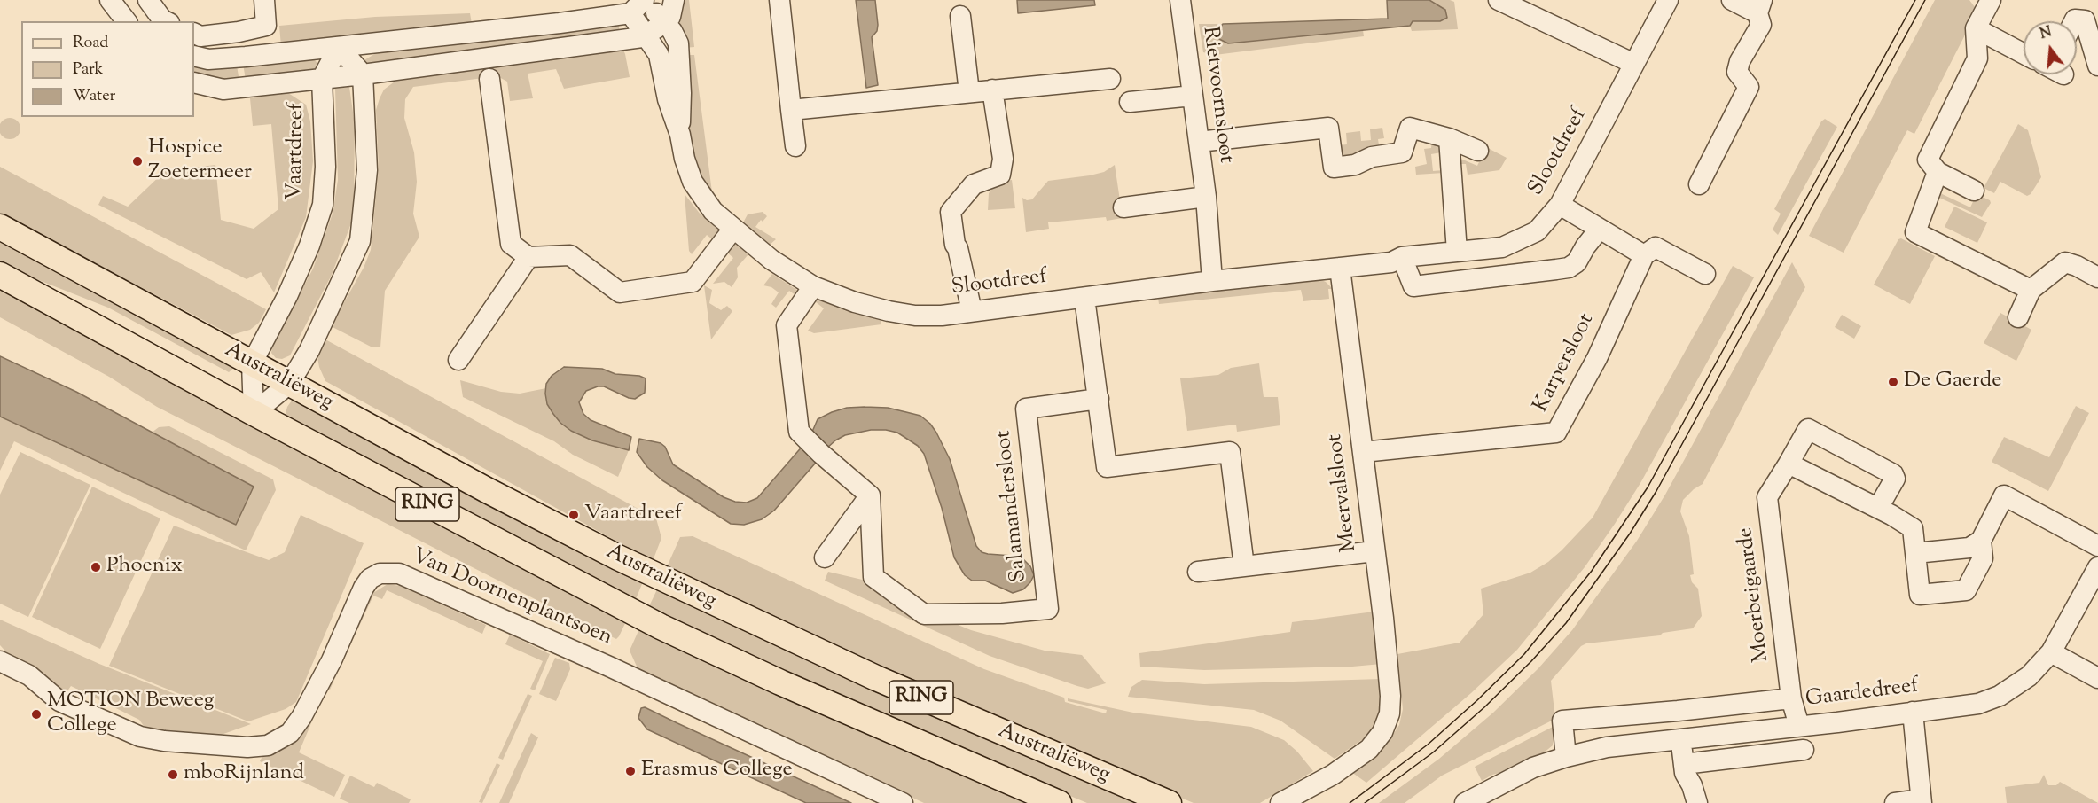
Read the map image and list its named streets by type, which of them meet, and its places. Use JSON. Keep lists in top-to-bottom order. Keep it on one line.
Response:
{"streets":{"main road":["Australiëweg","RING"],"street":["Rietvoornsloot","Vaartdreef","Slootdreef","Karpersloot","Meervalsloot","Salamandersloot","Moerbeigaarde","Van Doornenplantsoen","Gaardedreef"]},"crossings":[["Rietvoornsloot","Slootdreef"],["Vaartdreef","Slootdreef"],["Vaartdreef","Australiëweg"],["Slootdreef","Meervalsloot"],["Karpersloot","Meervalsloot"],["Moerbeigaarde","Gaardedreef"]],"places":["Hospice Zoetermeer","De Gaerde","Vaartdreef","Phoenix","MOTION Beweeg College","Erasmus College","mboRijnland"],"legend":["Road","Park","Water"],"north":"top"}
